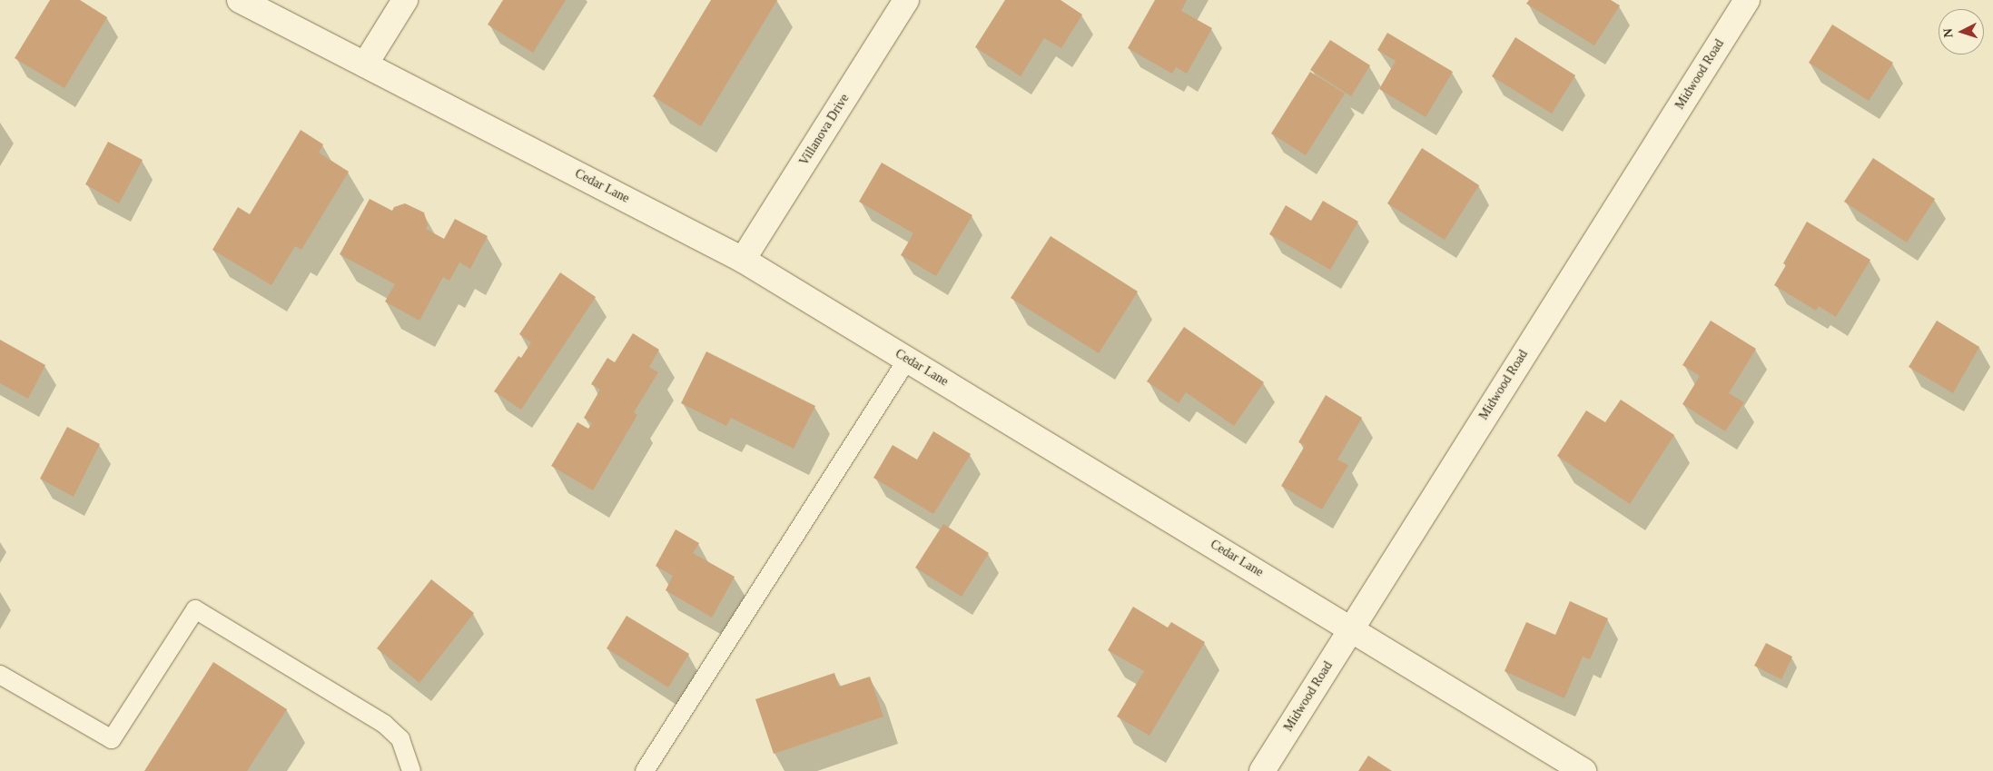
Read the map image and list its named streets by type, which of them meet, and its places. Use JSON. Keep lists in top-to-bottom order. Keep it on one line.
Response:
{"streets":{"street":["Midwood Road","Villanova Drive","Cedar Lane"]},"crossings":[["Midwood Road","Cedar Lane"],["Villanova Drive","Cedar Lane"]],"north":"left"}
